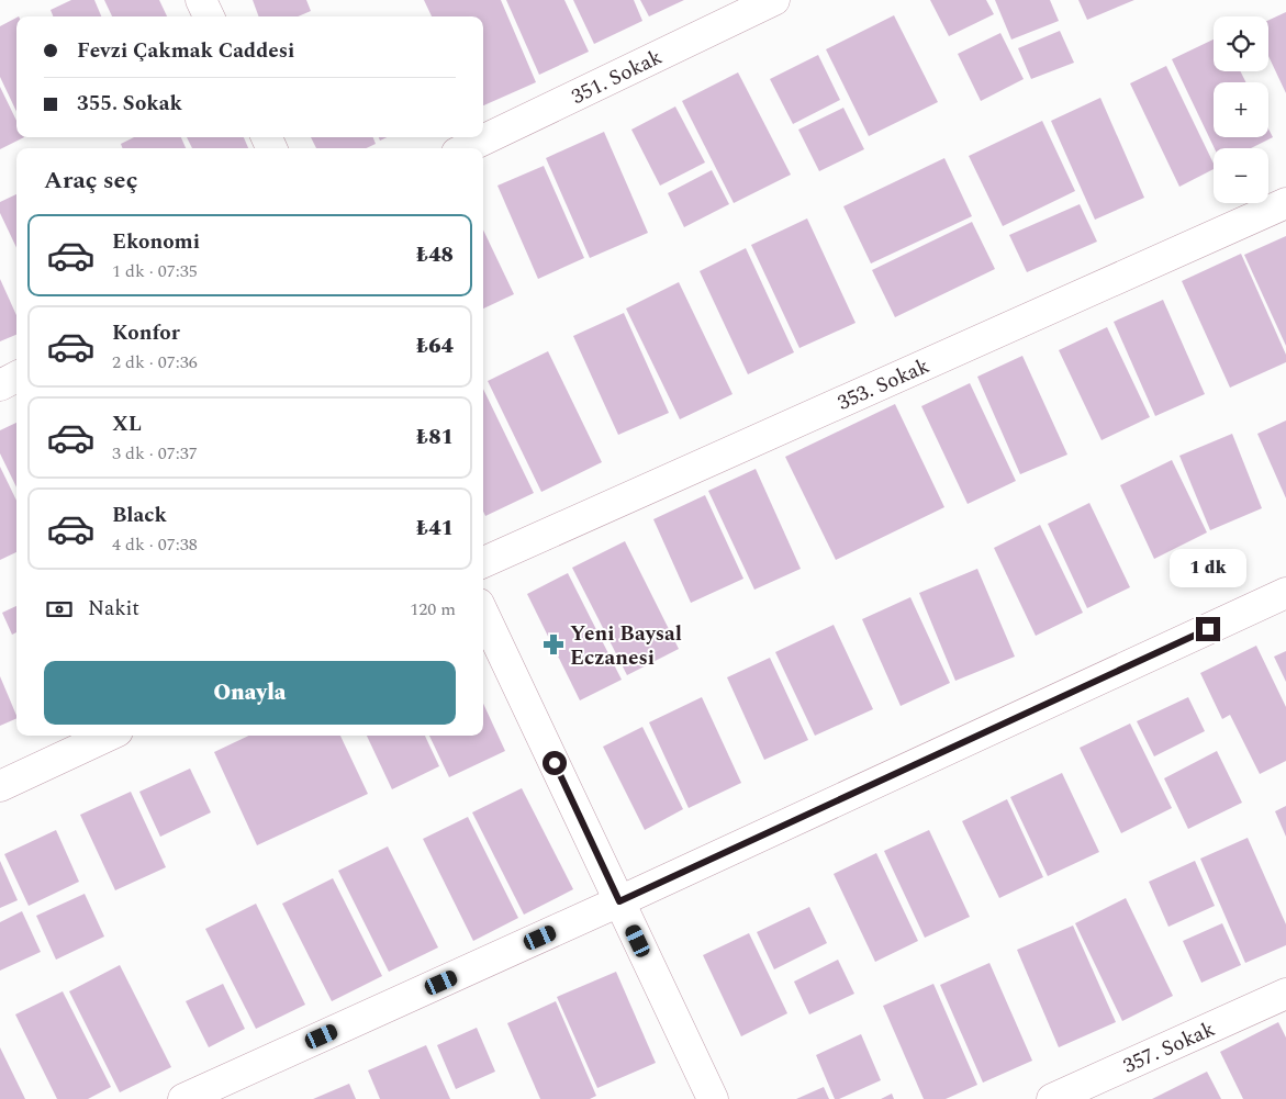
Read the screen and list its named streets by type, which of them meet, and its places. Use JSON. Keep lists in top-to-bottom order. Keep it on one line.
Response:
{"streets":{"street":["351. Sokak","353. Sokak","357. Sokak"]},"places":{"pharmacy":["Yeni Baysal Eczanesi"]},"page":{"map_buttons":["+","−"],"banner":["Fevzi Çakmak Caddesi","355. Sokak"],"heading":"Araç seç","list":[{"name":"Ekonomi","note":"1 dk · 07:35","value":"₺48"},{"name":"Konfor","note":"2 dk · 07:36","value":"₺64"},{"name":"XL","note":"3 dk · 07:37","value":"₺81"},{"name":"Black","note":"4 dk · 07:38","value":"₺41"}],"bubble":"1 dk","pay":["Nakit","120 m"],"buttons":"Onayla"}}
